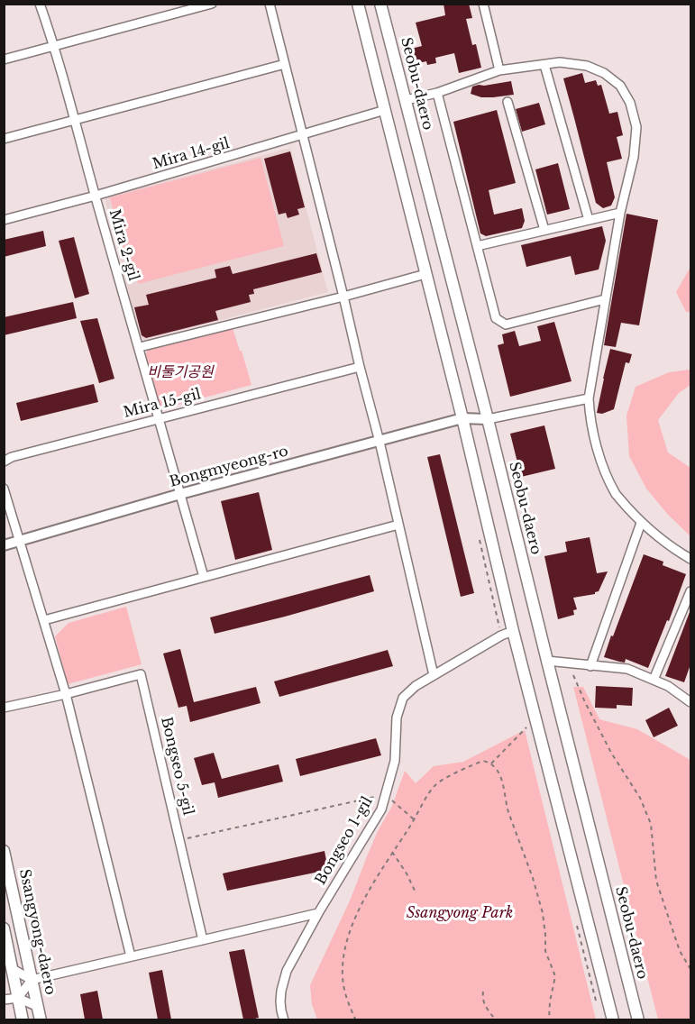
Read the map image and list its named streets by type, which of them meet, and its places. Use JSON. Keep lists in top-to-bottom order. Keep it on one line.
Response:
{"streets":{"main road":["Seobu-daero","Ssangyong-daero"],"street":["Mira 14-gil","Mira 2-gil","Mira 15-gil","Bongmyeong-ro","Bongseo 5-gil","Bongseo 1-gil"]},"crossings":[["Seobu-daero","Bongmyeong-ro"],["Mira 14-gil","Mira 2-gil"],["Mira 2-gil","Mira 15-gil"],["Mira 2-gil","Bongmyeong-ro"]],"parks":["비둘기공원","Ssangyong Park"]}
